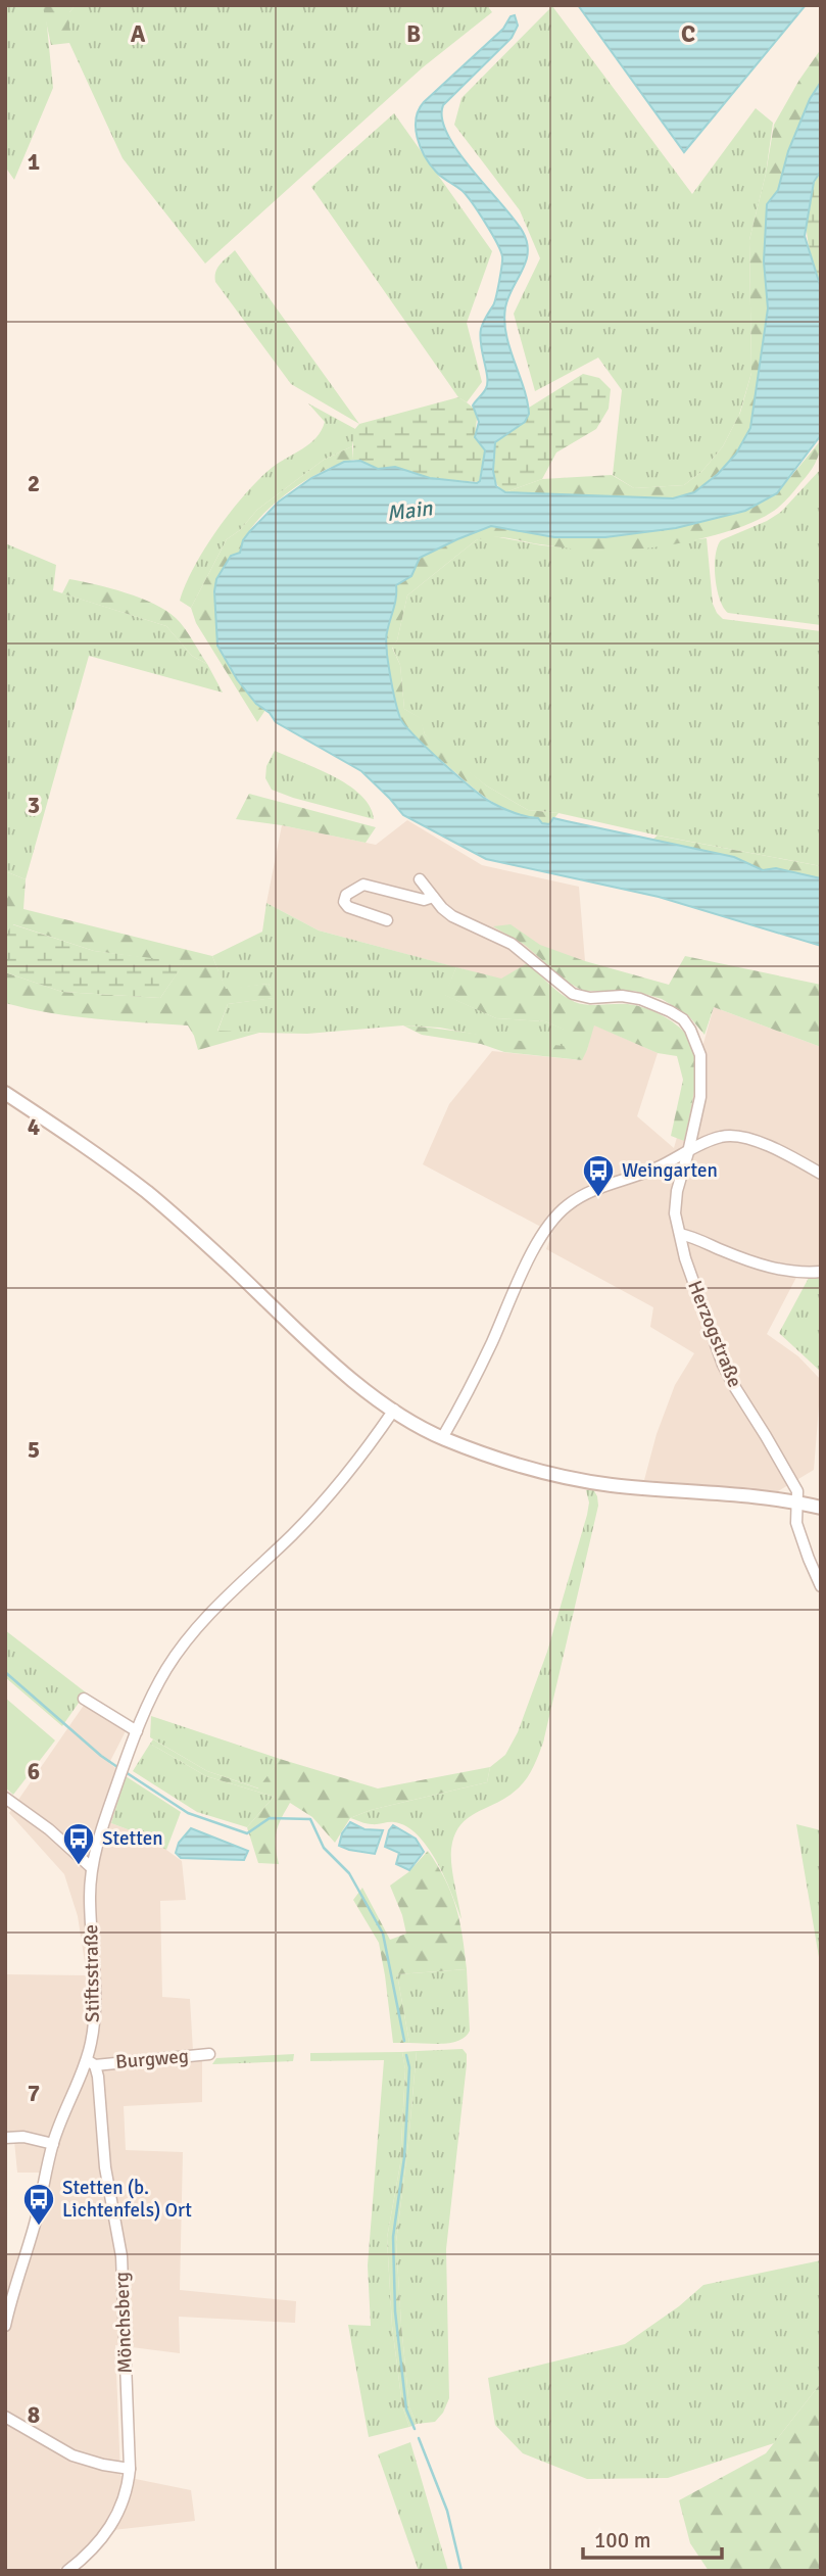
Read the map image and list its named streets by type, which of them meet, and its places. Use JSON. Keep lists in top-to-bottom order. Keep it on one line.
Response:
{"streets":{"street":["Herzogstraße","Stiftsstraße","Burgweg","Mönchsberg"]},"crossings":[["Stiftsstraße","Burgweg"],["Stiftsstraße","Mönchsberg"],["Burgweg","Mönchsberg"]],"water":["Main"],"places":{"bus stop":["Weingarten","Stetten","Stetten (b. Lichtenfels) Ort"]},"scale_bar":"100 m","grid":{"columns":["A","B","C"],"rows":["1","2","3","4","5","6","7","8"]}}
